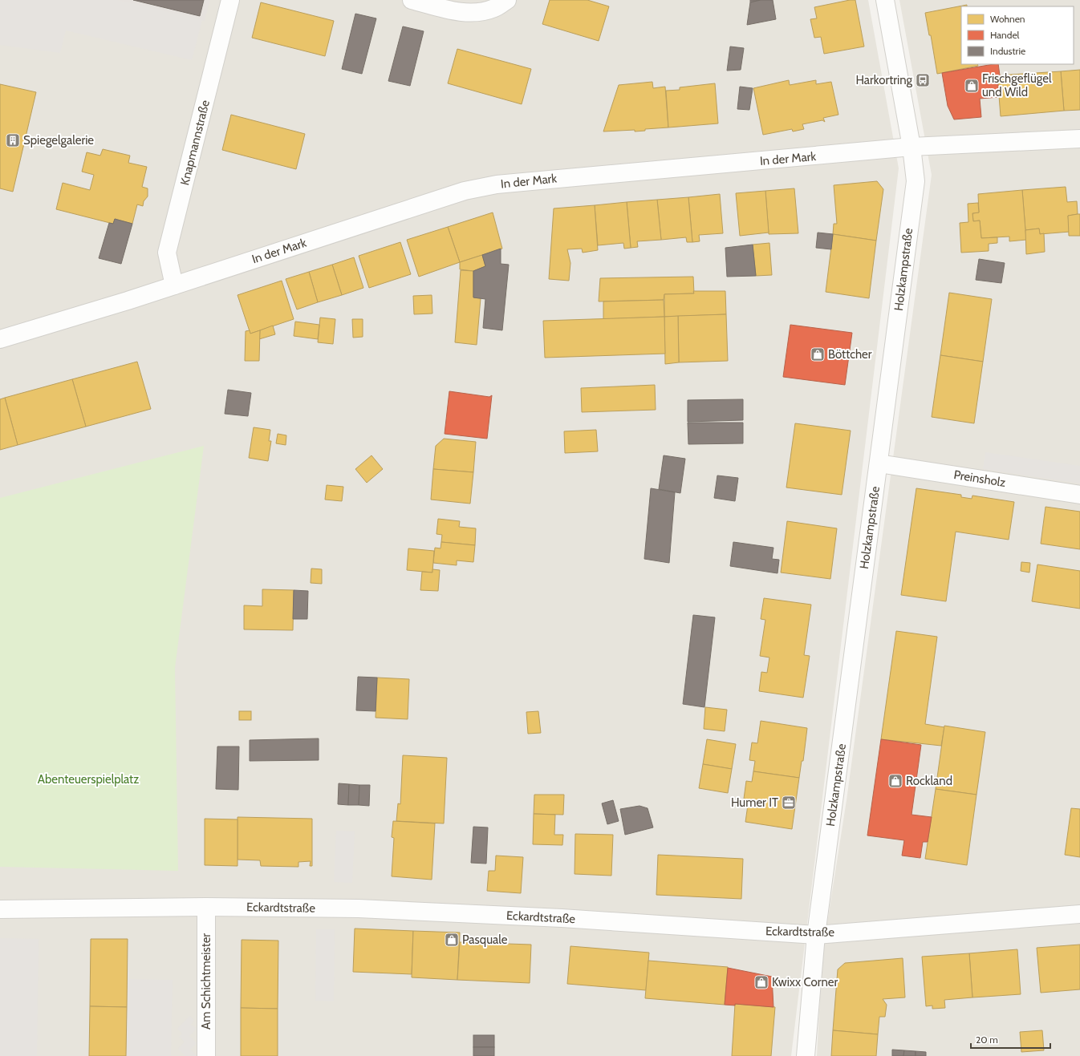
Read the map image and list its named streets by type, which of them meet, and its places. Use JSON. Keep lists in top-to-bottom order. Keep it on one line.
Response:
{"streets":{"street":["Knapmannstraße","In der Mark","Holzkampstraße","Preinsholz","Eckardtstraße","Am Schichtmeister"]},"crossings":[["Knapmannstraße","In der Mark"],["In der Mark","Holzkampstraße"],["Holzkampstraße","Preinsholz"],["Holzkampstraße","Eckardtstraße"],["Eckardtstraße","Am Schichtmeister"]],"parks":["Abenteuerspielplatz"],"places":{"bus stop":["Harkortring"],"shop":["Frischgeflügel und Wild","Böttcher","Rockland","Pasquale","Kwixx Corner"],"building":["Spiegelgalerie"],"office":["Humer IT"]},"legend":["Wohnen","Handel","Industrie"],"scale_bar":"20 m"}
